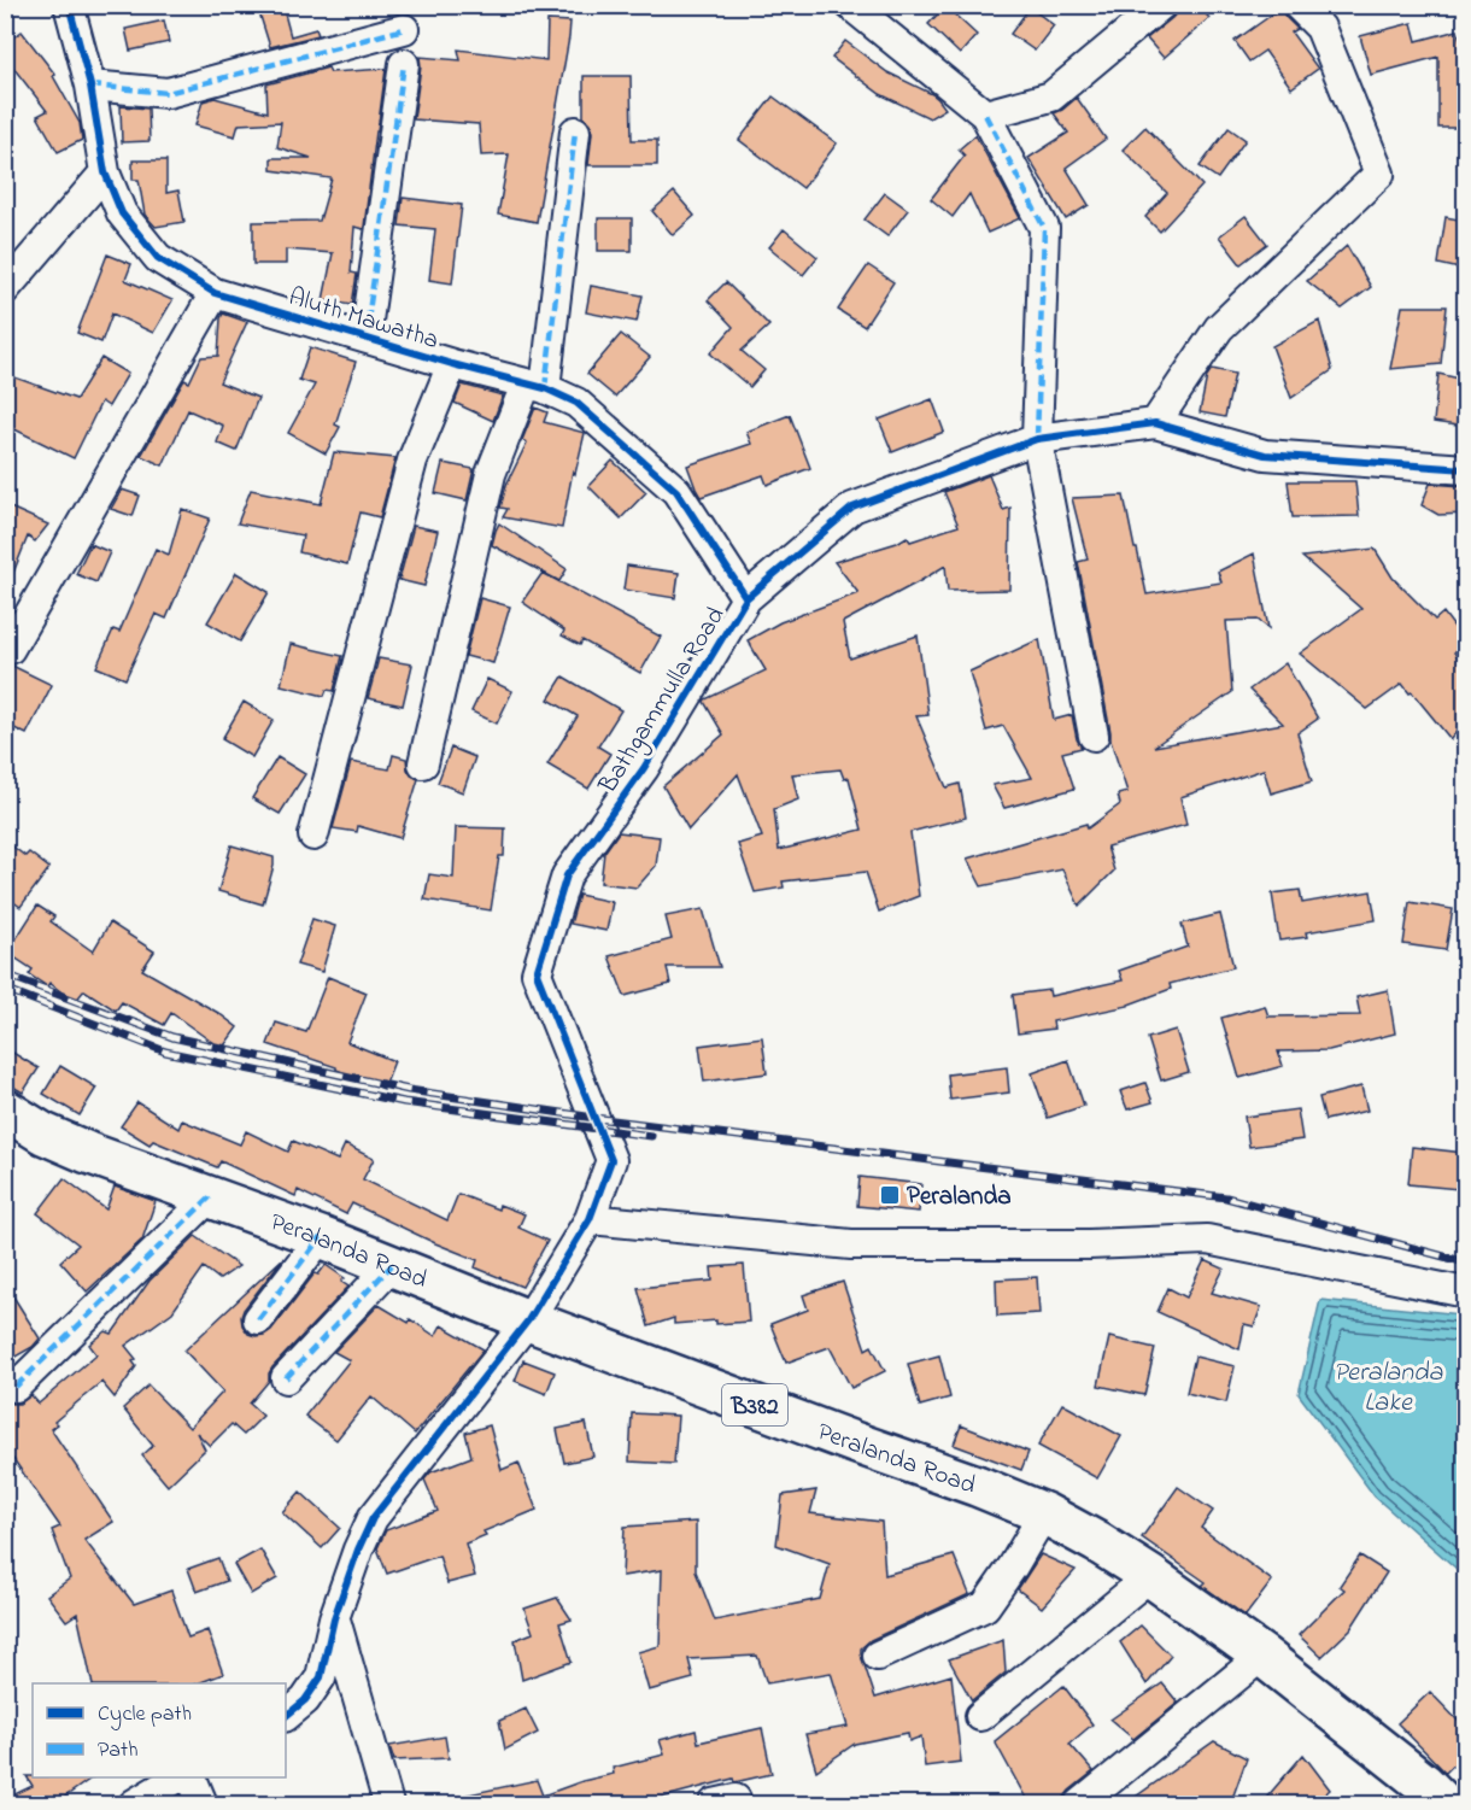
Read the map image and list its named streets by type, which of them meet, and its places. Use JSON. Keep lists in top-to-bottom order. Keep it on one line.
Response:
{"streets":{"main road":["Peralanda Road","B382"],"street":["Aluth Mawatha","Bathgammulla Road"]},"crossings":[["Aluth Mawatha","Bathgammulla Road"],["Bathgammulla Road","Peralanda Road"]],"water":["Peralanda Lake"],"places":{"transit":["Peralanda"]},"legend":["Cycle path","Path"]}
